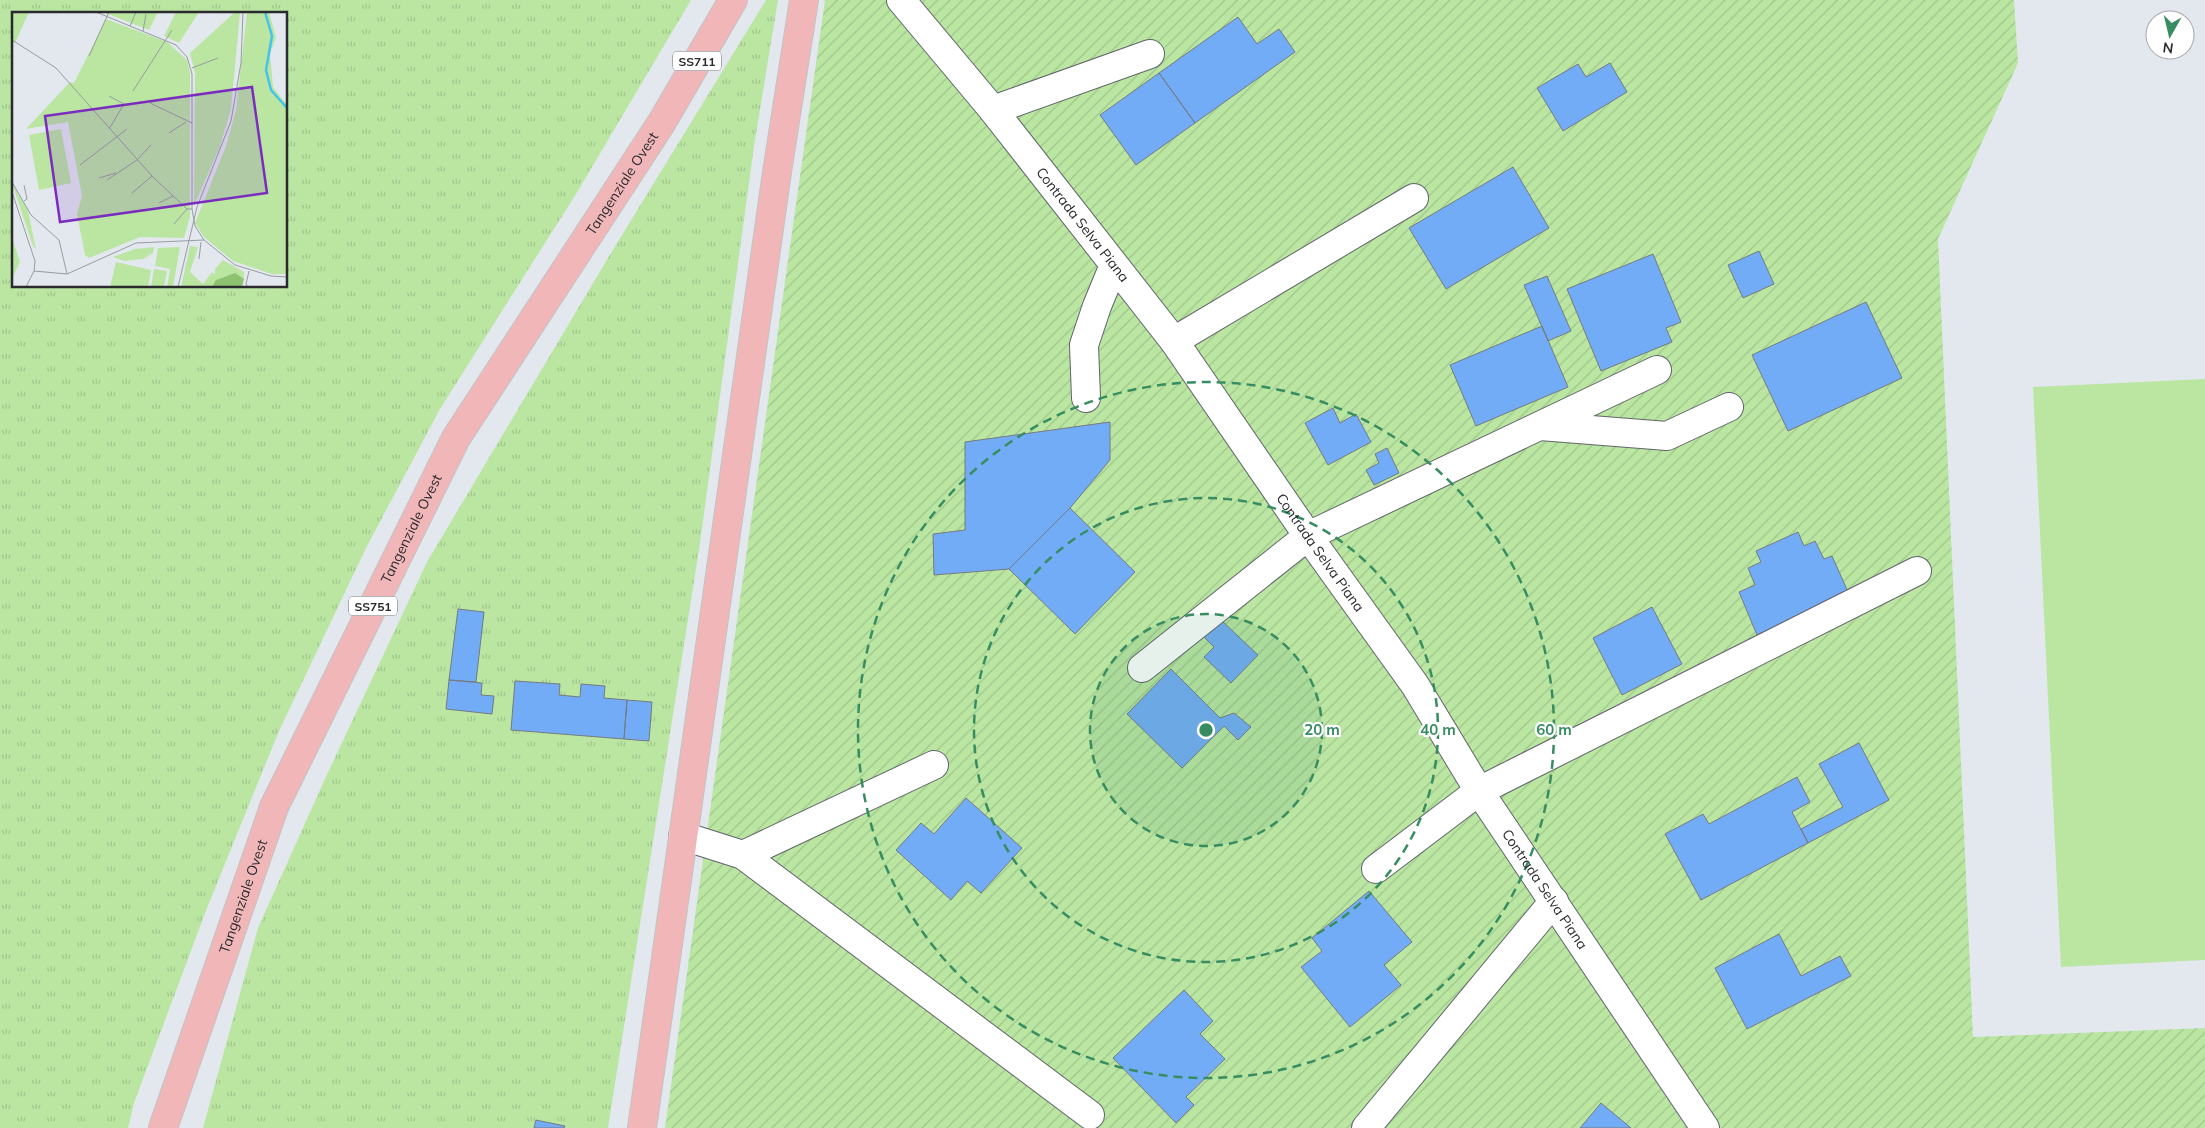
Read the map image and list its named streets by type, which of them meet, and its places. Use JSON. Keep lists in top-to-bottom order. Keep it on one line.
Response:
{"streets":{"main road":["SS711","Tangenziale Ovest","SS751"],"street":["Contrada Selva Piana"]},"north":"bottom","rings":["20 m","40 m","60 m"]}
